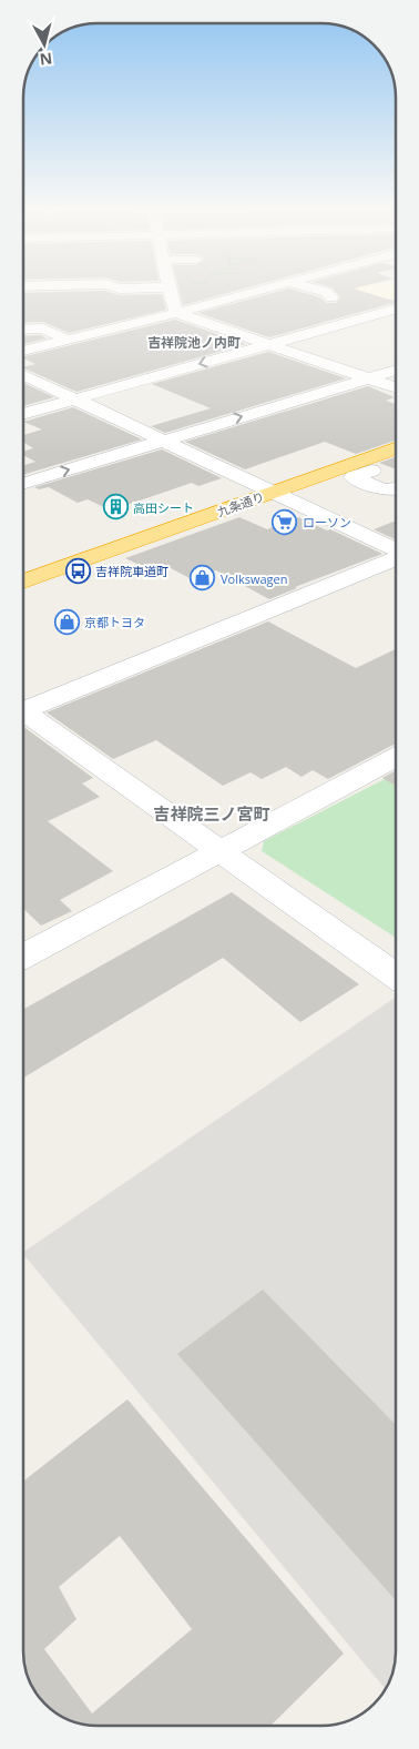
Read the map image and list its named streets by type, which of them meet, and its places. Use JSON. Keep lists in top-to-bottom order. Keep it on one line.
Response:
{"streets":{"highway":["九条通り"]},"districts":["吉祥院池ノ内町","吉祥院三ノ宮町"],"places":{"building":["高田シート"],"supermarket":["ローソン"],"bus stop":["吉祥院車道町"],"shop":["Volkswagen","京都トヨタ"]},"north":"bottom"}
